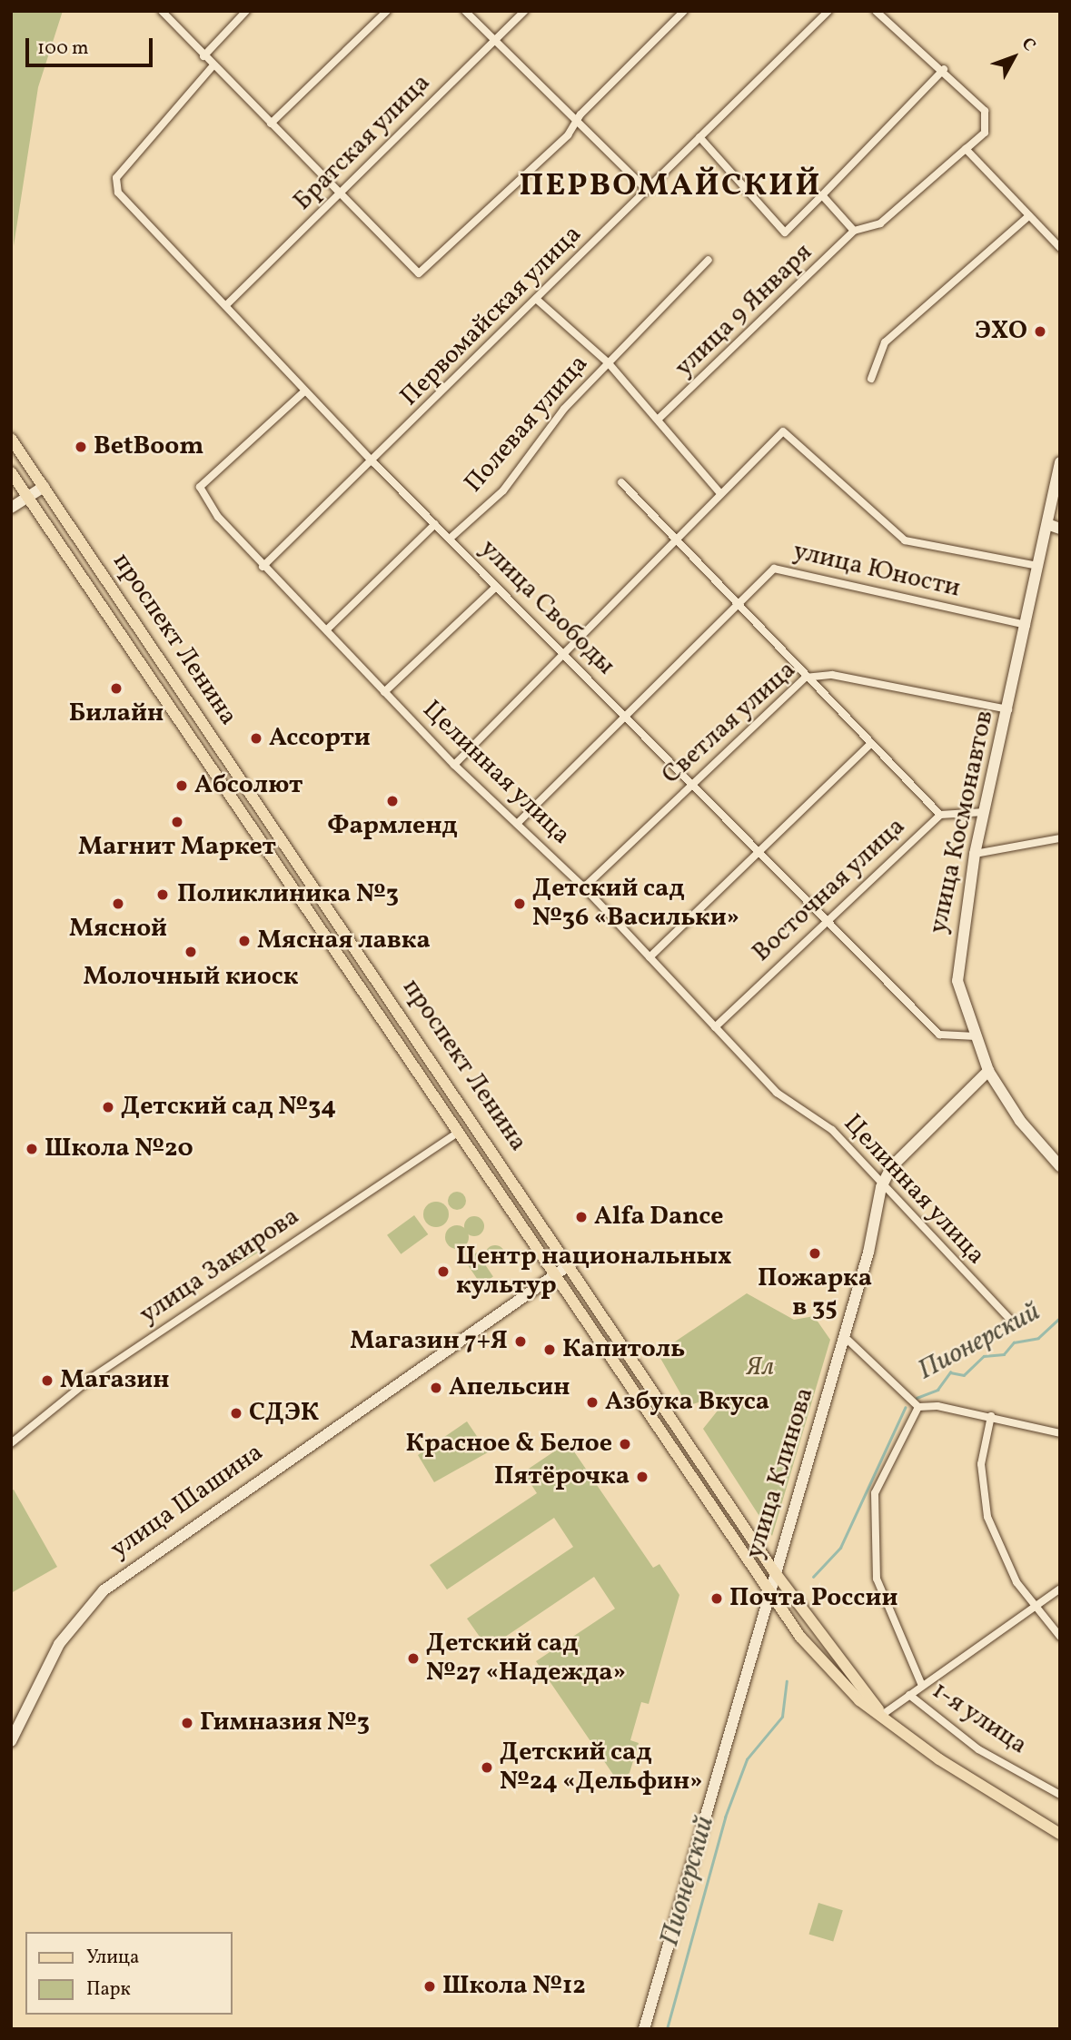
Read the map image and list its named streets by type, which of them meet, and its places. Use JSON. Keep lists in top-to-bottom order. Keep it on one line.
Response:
{"streets":{"main road":["проспект Ленина"],"street":["Братская улица","улица 9 Января","Первомайская улица","Полевая улица","улица Юности","улица Свободы","Светлая улица","Целинная улица","улица Космонавтов","Восточная улица","улица Закирова","улица Клинова","улица Шашина","1-я улица"]},"crossings":[["Братская улица","улица Свободы"],["улица 9 Января","Первомайская улица"],["Первомайская улица","улица Свободы"],["Первомайская улица","Целинная улица"],["Полевая улица","улица Свободы"],["улица Юности","улица Свободы"],["улица Юности","Целинная улица"],["улица Юности","улица Космонавтов"],["улица Свободы","Светлая улица"],["улица Свободы","Целинная улица"],["улица Свободы","улица Космонавтов"],["улица Свободы","Восточная улица"],["проспект Ленина","улица Закирова"],["проспект Ленина","улица Клинова"],["проспект Ленина","улица Шашина"],["Светлая улица","Целинная улица"],["Светлая улица","улица Космонавтов"],["Целинная улица","Восточная улица"],["Целинная улица","улица Клинова"],["улица Космонавтов","Восточная улица"],["улица Космонавтов","улица Клинова"]],"districts":["ПЕРВОМАЙСКИЙ"],"water":["Пионерский"],"parks":["Ял"],"places":["ЭХО","BetBoom","Билайн","Ассорти","Абсолют","Фармленд","Магнит Маркет","Поликлиника №3","Мясной","Детский сад №36 «Васильки»","Мясная лавка","Молочный киоск","Детский сад №34","Школа №20","Alfa Dance","Пожарка в 35","Центр национальных культур","Магазин 7+Я","Капитоль","Магазин","Апельсин","Азбука Вкуса","СДЭК","Красное & Белое","Пятёрочка","Почта России","Детский сад №27 «Надежда»","Гимназия №3","Детский сад №24 «Дельфин»","Школа №12"],"legend":["Улица","Парк"],"scale_bar":"100 m","north":"top right"}
